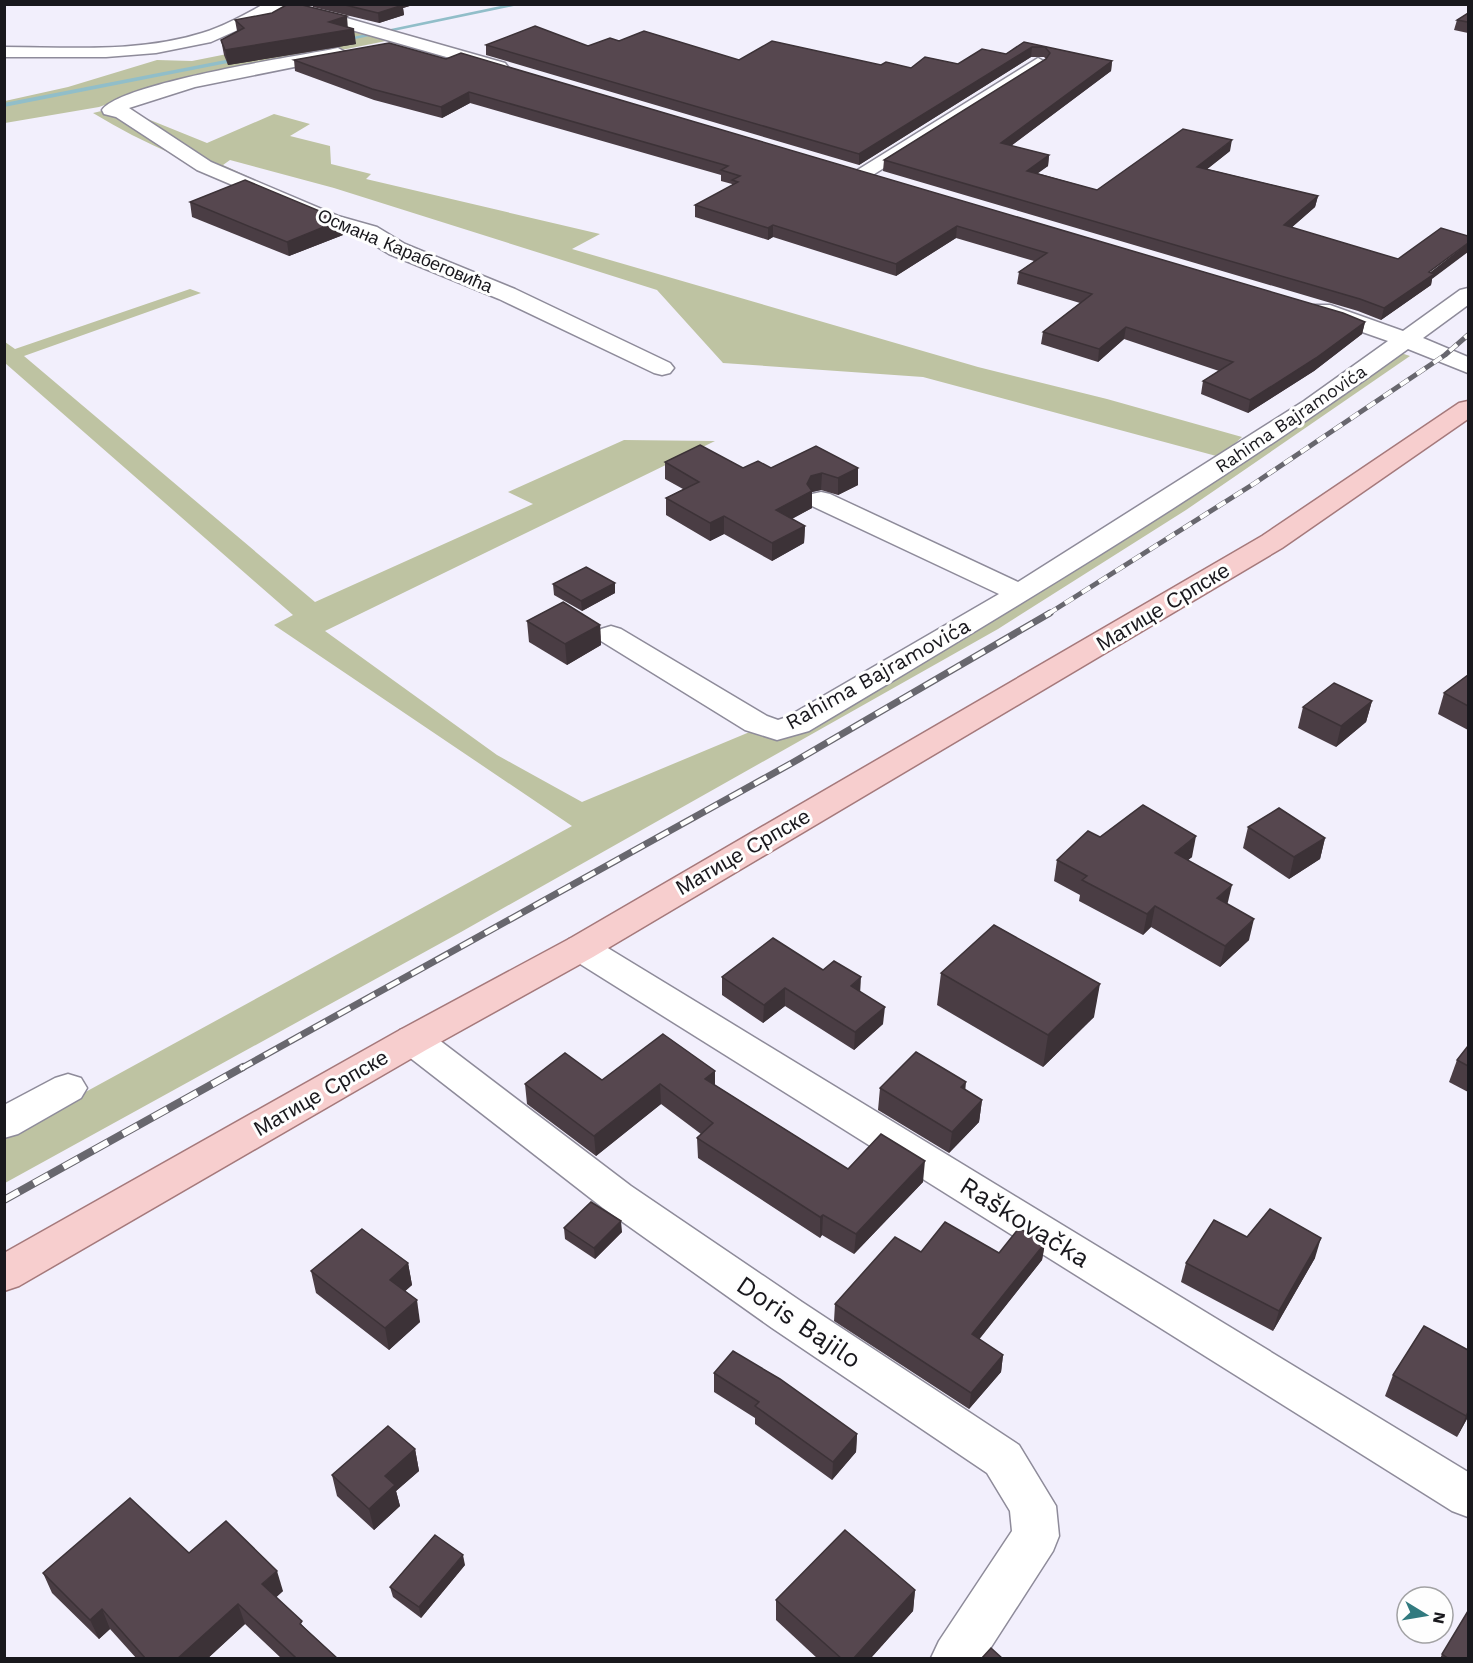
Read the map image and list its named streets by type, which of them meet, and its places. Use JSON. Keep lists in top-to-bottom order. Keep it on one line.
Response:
{"streets":{"main road":["Матице Српске"],"street":["Османа Карабеговића","Rahima Bajramovića","Raškovačka","Doris Bajilo"]},"crossings":[["Матице Српске","Raškovačka"],["Матице Српске","Doris Bajilo"]],"north":"right"}
